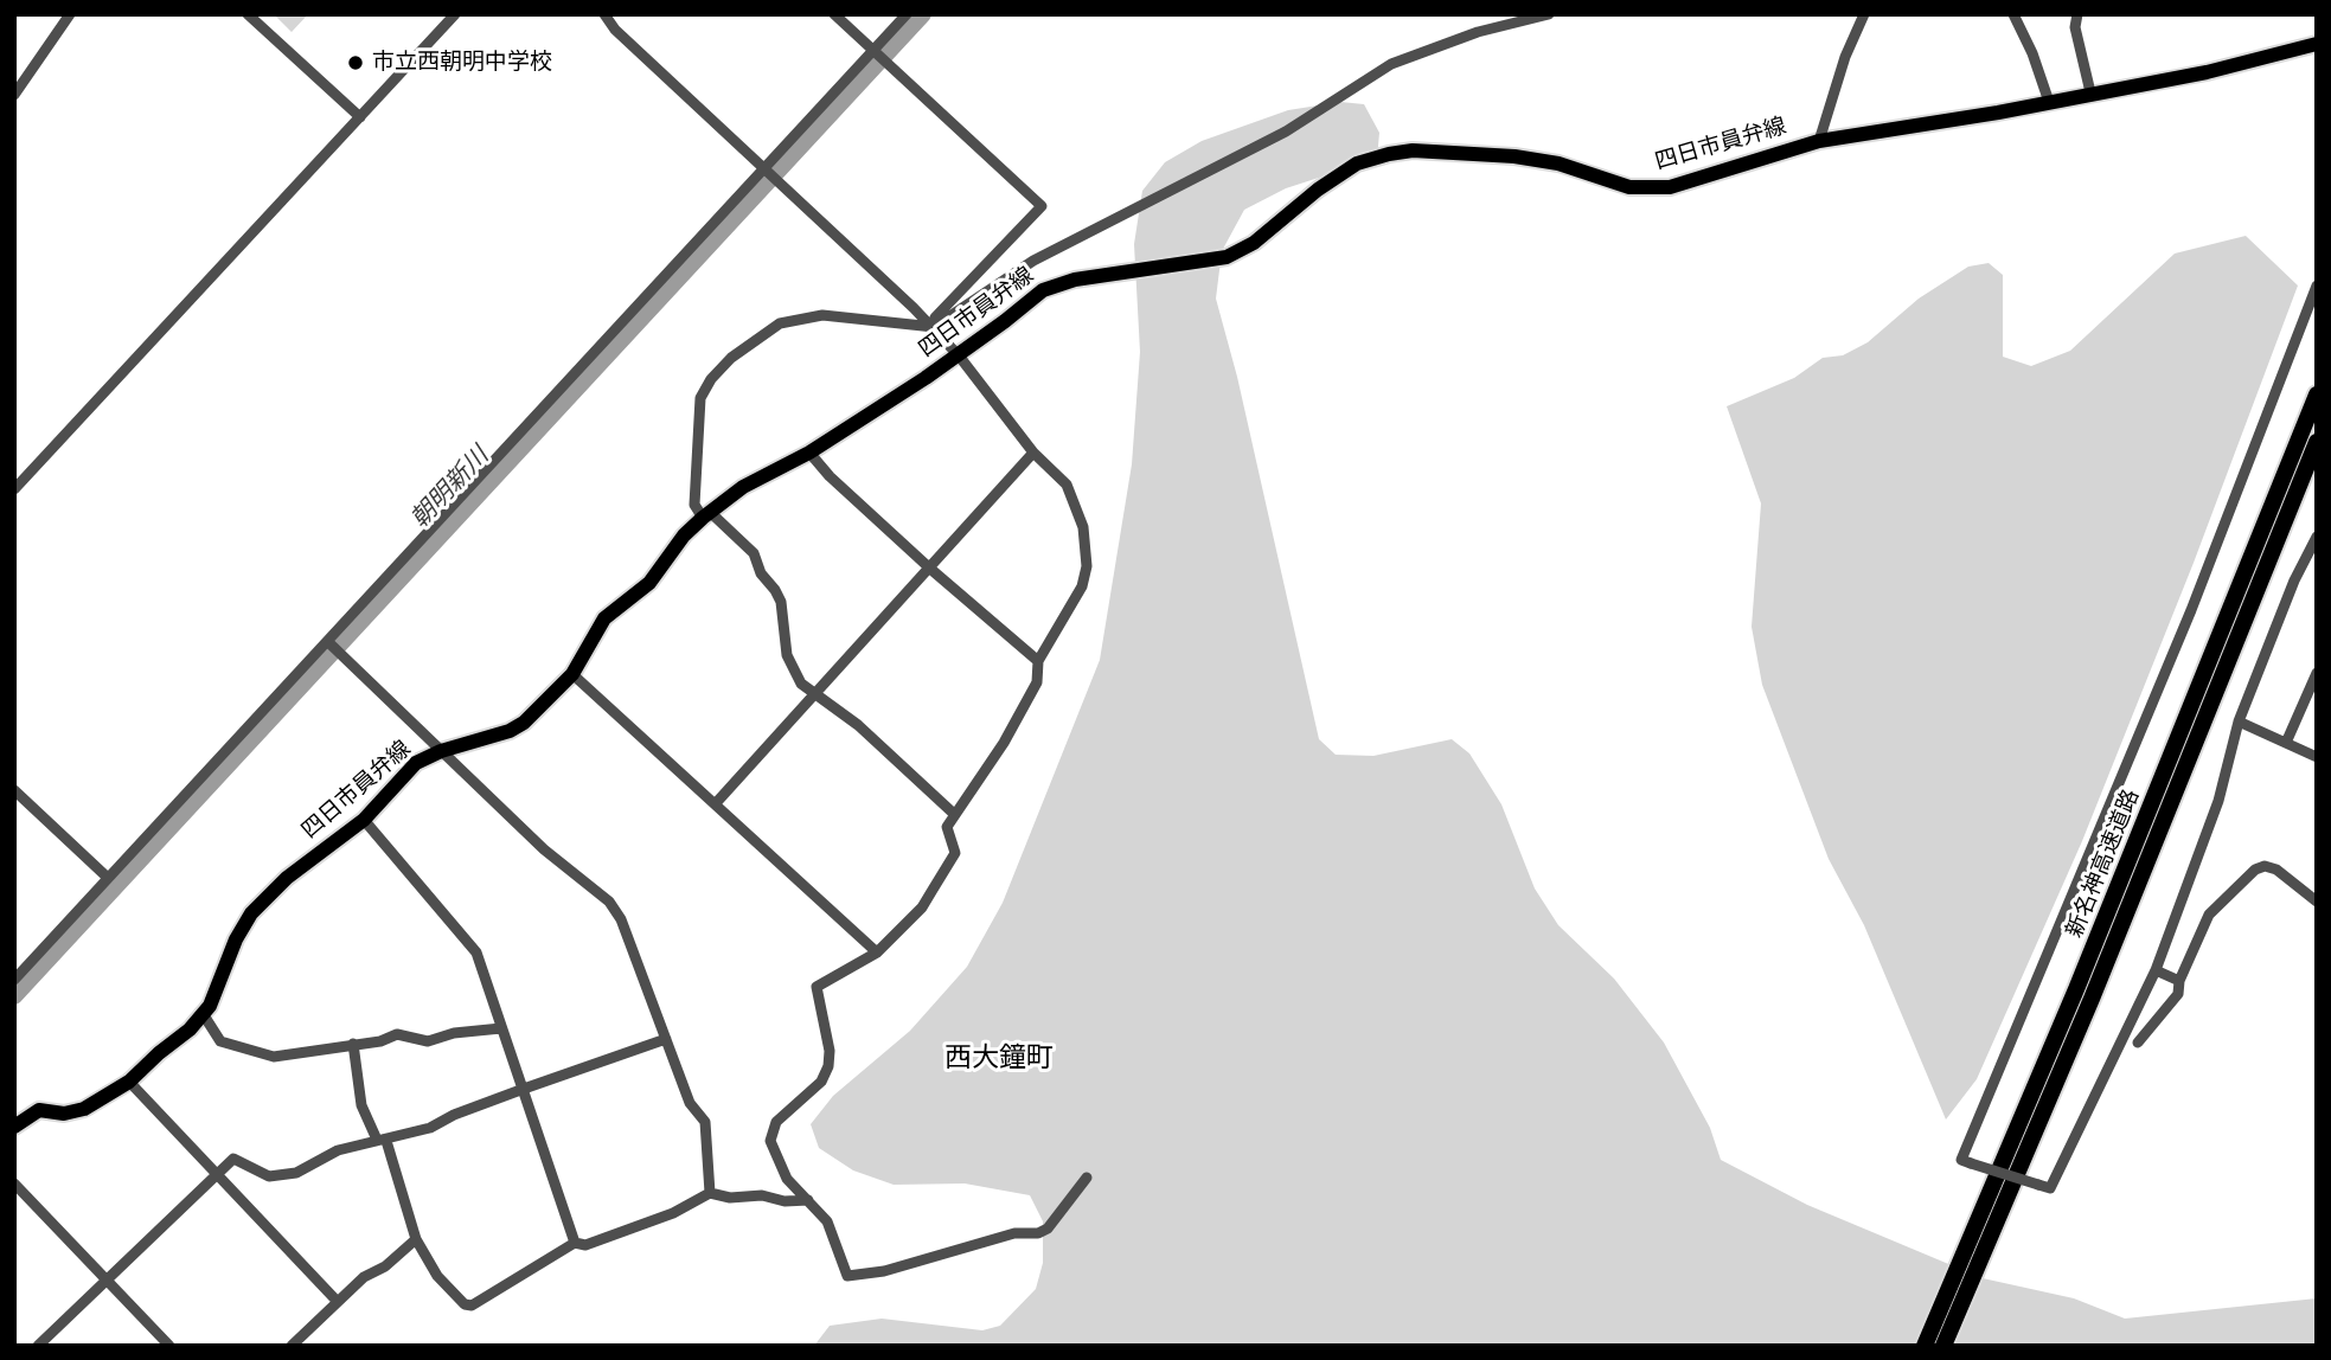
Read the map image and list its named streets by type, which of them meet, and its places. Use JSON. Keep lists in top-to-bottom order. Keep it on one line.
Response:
{"streets":{"highway":["新名神高速道路"],"main road":["四日市員弁線"]},"districts":["西大鐘町"],"water":["朝明新川"],"places":["市立西朝明中学校"]}
